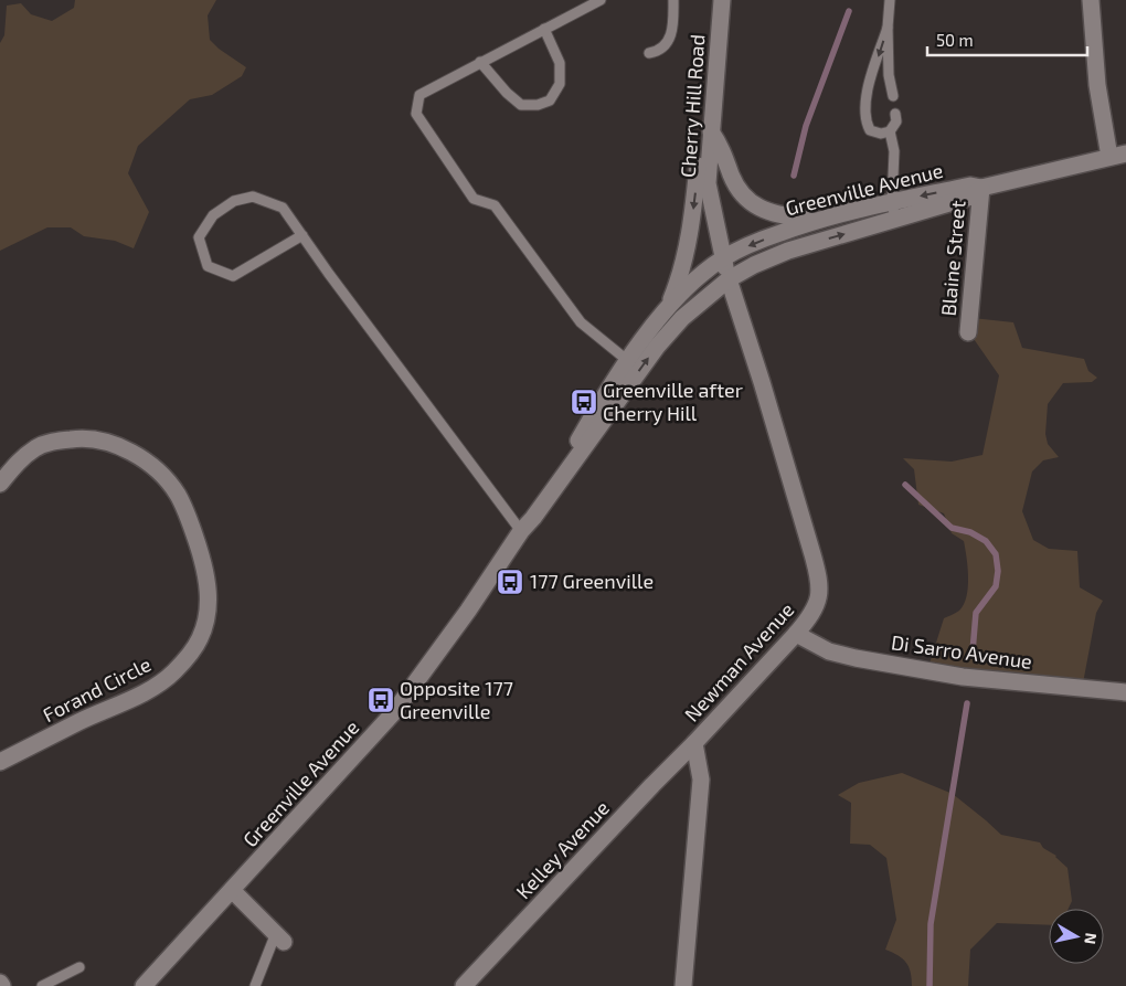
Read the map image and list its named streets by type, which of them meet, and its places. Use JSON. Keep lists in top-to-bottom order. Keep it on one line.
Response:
{"streets":{"main road":["Cherry Hill Road","Greenville Avenue","Blaine Street","Di Sarro Avenue","Newman Avenue","Forand Circle","Kelley Avenue"]},"crossings":[["Cherry Hill Road","Greenville Avenue"],["Cherry Hill Road","Newman Avenue"],["Greenville Avenue","Blaine Street"],["Greenville Avenue","Newman Avenue"],["Di Sarro Avenue","Newman Avenue"],["Newman Avenue","Kelley Avenue"]],"places":{"bus stop":["Greenville after Cherry Hill","177 Greenville","Opposite 177 Greenville"]},"scale_bar":"50 m","north":"right"}
